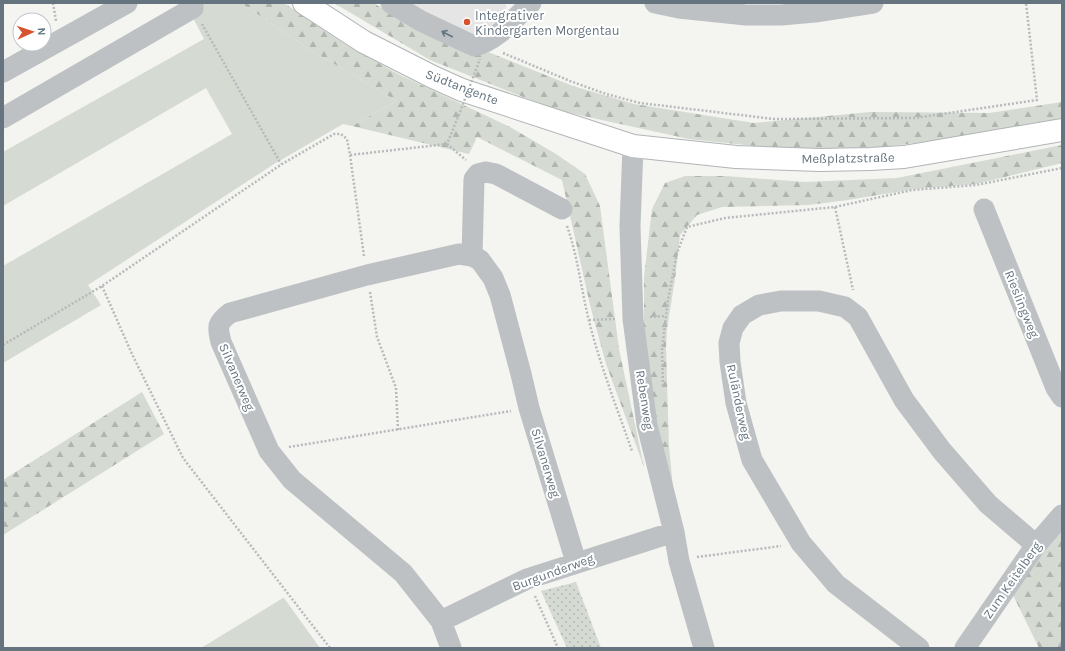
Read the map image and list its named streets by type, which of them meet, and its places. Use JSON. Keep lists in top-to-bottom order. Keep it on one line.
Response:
{"streets":{"main road":["Südtangente","Meßplatzstraße"],"street":["Rieslingweg","Silvanerweg","Rebenweg","Ruländerweg","Burgunderweg","Zum Keitelberg"]},"crossings":[["Südtangente","Meßplatzstraße"],["Südtangente","Rebenweg"],["Meßplatzstraße","Rebenweg"],["Silvanerweg","Burgunderweg"],["Rebenweg","Burgunderweg"],["Ruländerweg","Zum Keitelberg"]],"places":["Integrativer Kindergarten Morgentau"],"north":"right"}
